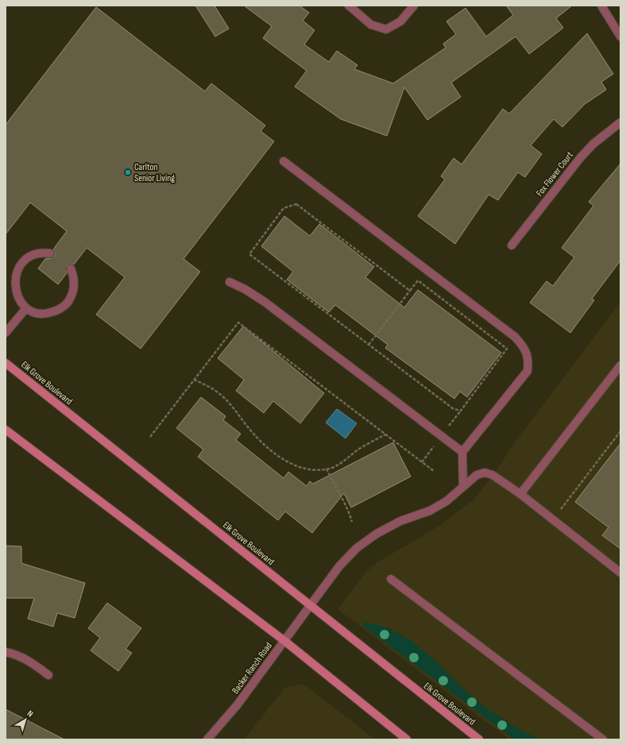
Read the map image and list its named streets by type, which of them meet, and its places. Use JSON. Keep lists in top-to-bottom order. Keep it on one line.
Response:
{"streets":{"main road":["Elk Grove Boulevard"],"street":["Fox Flower Court","Backer Ranch Road"]},"crossings":[["Elk Grove Boulevard","Backer Ranch Road"]],"places":["Carlton Senior Living"],"north":"top right"}
